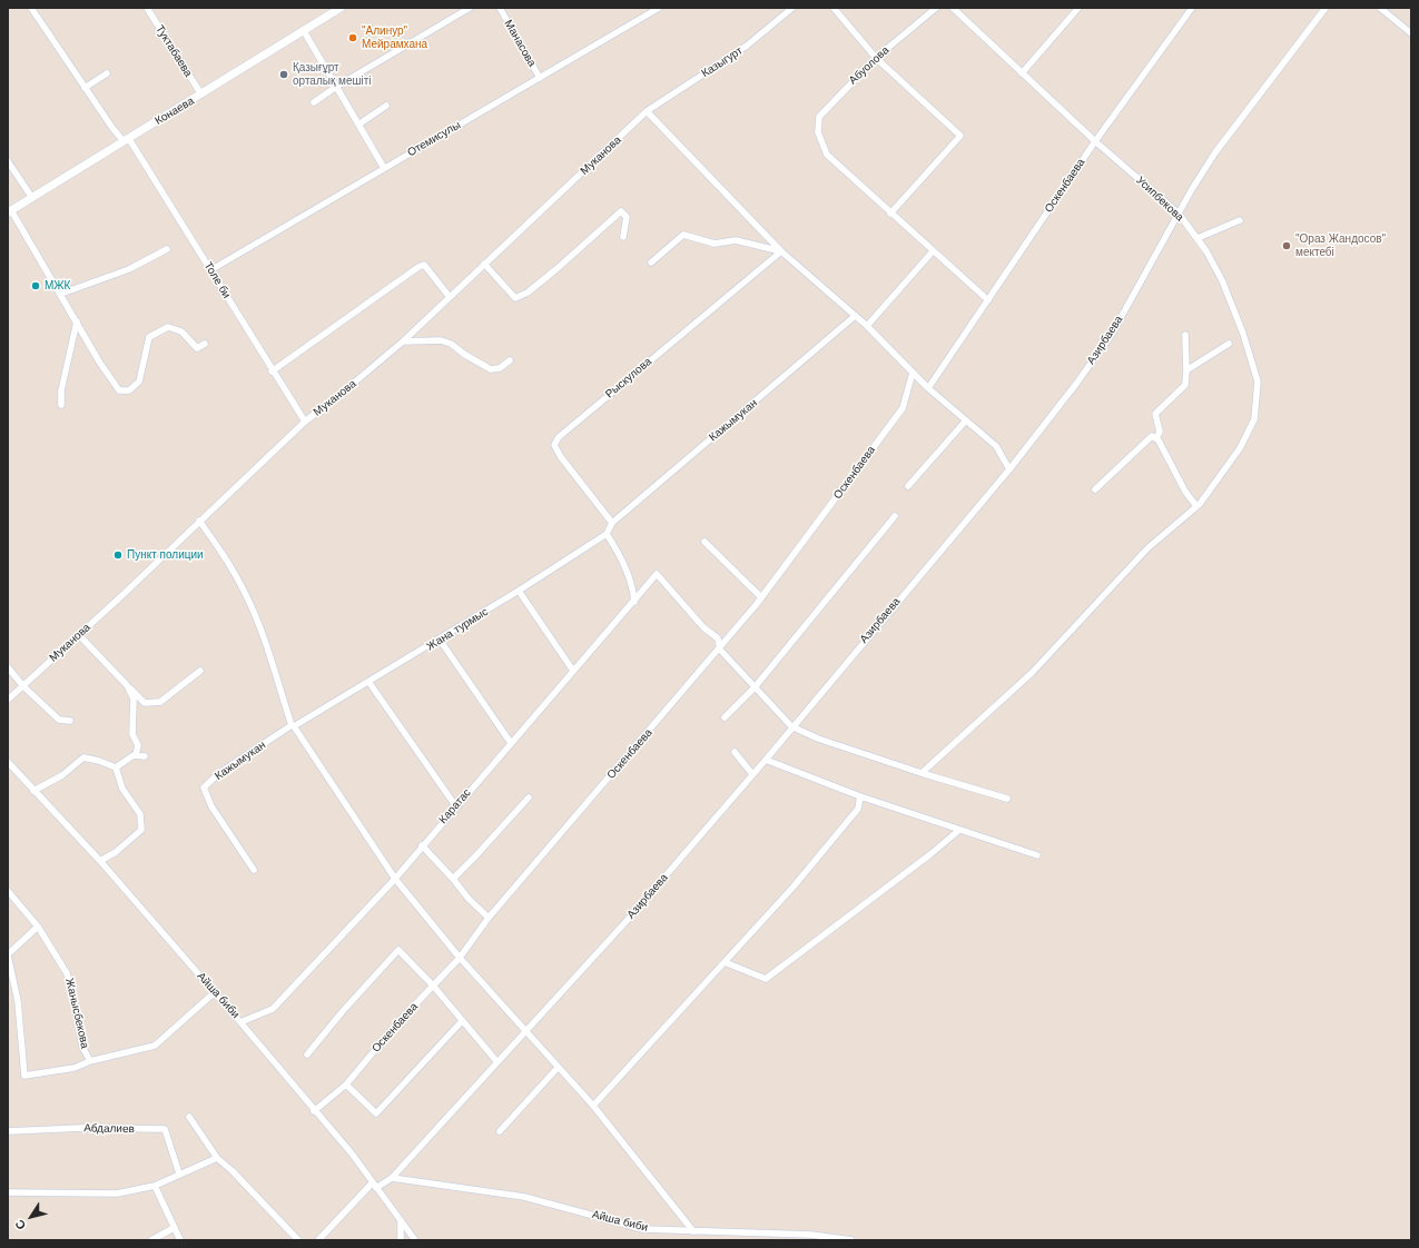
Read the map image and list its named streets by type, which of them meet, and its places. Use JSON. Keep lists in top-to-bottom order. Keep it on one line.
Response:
{"streets":{"main road":["Конаева"],"street":["Манасова","Туктабаева","Казыгурт","Абуолова","Отемисулы","Муканова","Оскенбаева","Усипбекова","Толе би","Азирбаева","Рыскулова","Кажымукан","Жана турмыс","Каратас","Айша биби","Жанысбекова","Абдалиев"]},"crossings":[["Манасова","Отемисулы"],["Туктабаева","Конаева"],["Казыгурт","Муканова"],["Конаева","Толе би"],["Отемисулы","Толе би"],["Муканова","Толе би"],["Оскенбаева","Усипбекова"],["Оскенбаева","Каратас"],["Оскенбаева","Айша биби"],["Усипбекова","Азирбаева"],["Азирбаева","Айша биби"],["Рыскулова","Кажымукан"],["Кажымукан","Жана турмыс"],["Каратас","Айша биби"],["Айша биби","Жанысбекова"]],"places":["\"Алинур\" Мейрамхана","Қазығұрт орталық мешіті","\"Ораз Жандосов\" мектебі","МЖК","Пункт полиции"],"north":"bottom left"}
